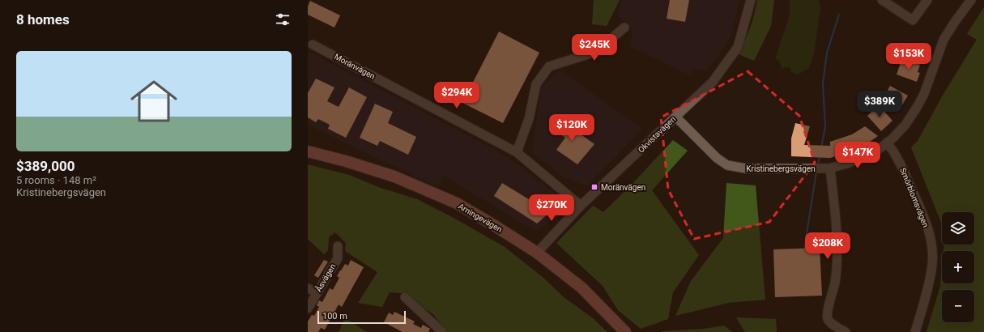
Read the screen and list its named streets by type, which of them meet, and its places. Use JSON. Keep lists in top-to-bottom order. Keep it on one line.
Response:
{"streets":{"main road":["Arningevägen"],"street":["Moränvägen","Okvistavägen","Kristinebergsvägen","Smörblomsvägen","Åsvägen"]},"crossings":[["Moränvägen","Okvistavägen"],["Okvistavägen","Kristinebergsvägen"],["Okvistavägen","Arningevägen"],["Kristinebergsvägen","Smörblomsvägen"]],"places":{"transit":["Moränvägen"]},"scale_bar":"100 m","page":{"heading":"8 homes","price":["$245K","$153K","$294K","$389K","$120K","$147K","$270K","$208K"],"list":[{"name":"$389,000","note":"5 rooms · 148 m² · Kristinebergsvägen"}],"map_buttons":["+","−"],"scale":"100 m"}}
